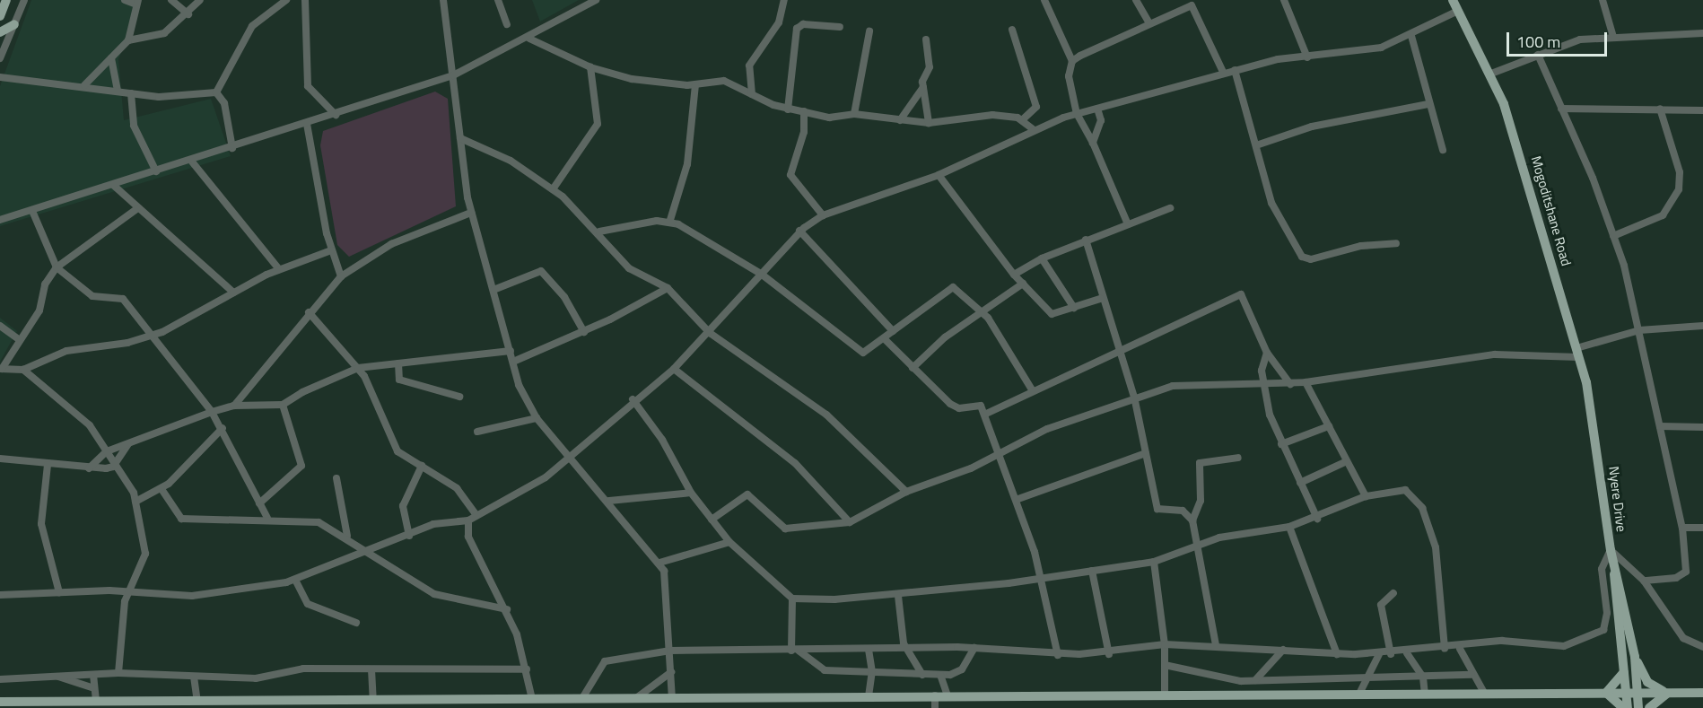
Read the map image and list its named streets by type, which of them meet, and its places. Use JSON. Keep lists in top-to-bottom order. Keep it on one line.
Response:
{"streets":{"main road":["Mogoditshane Road","Nyere Drive"]},"crossings":[["Mogoditshane Road","Nyere Drive"]],"scale_bar":"100 m"}
